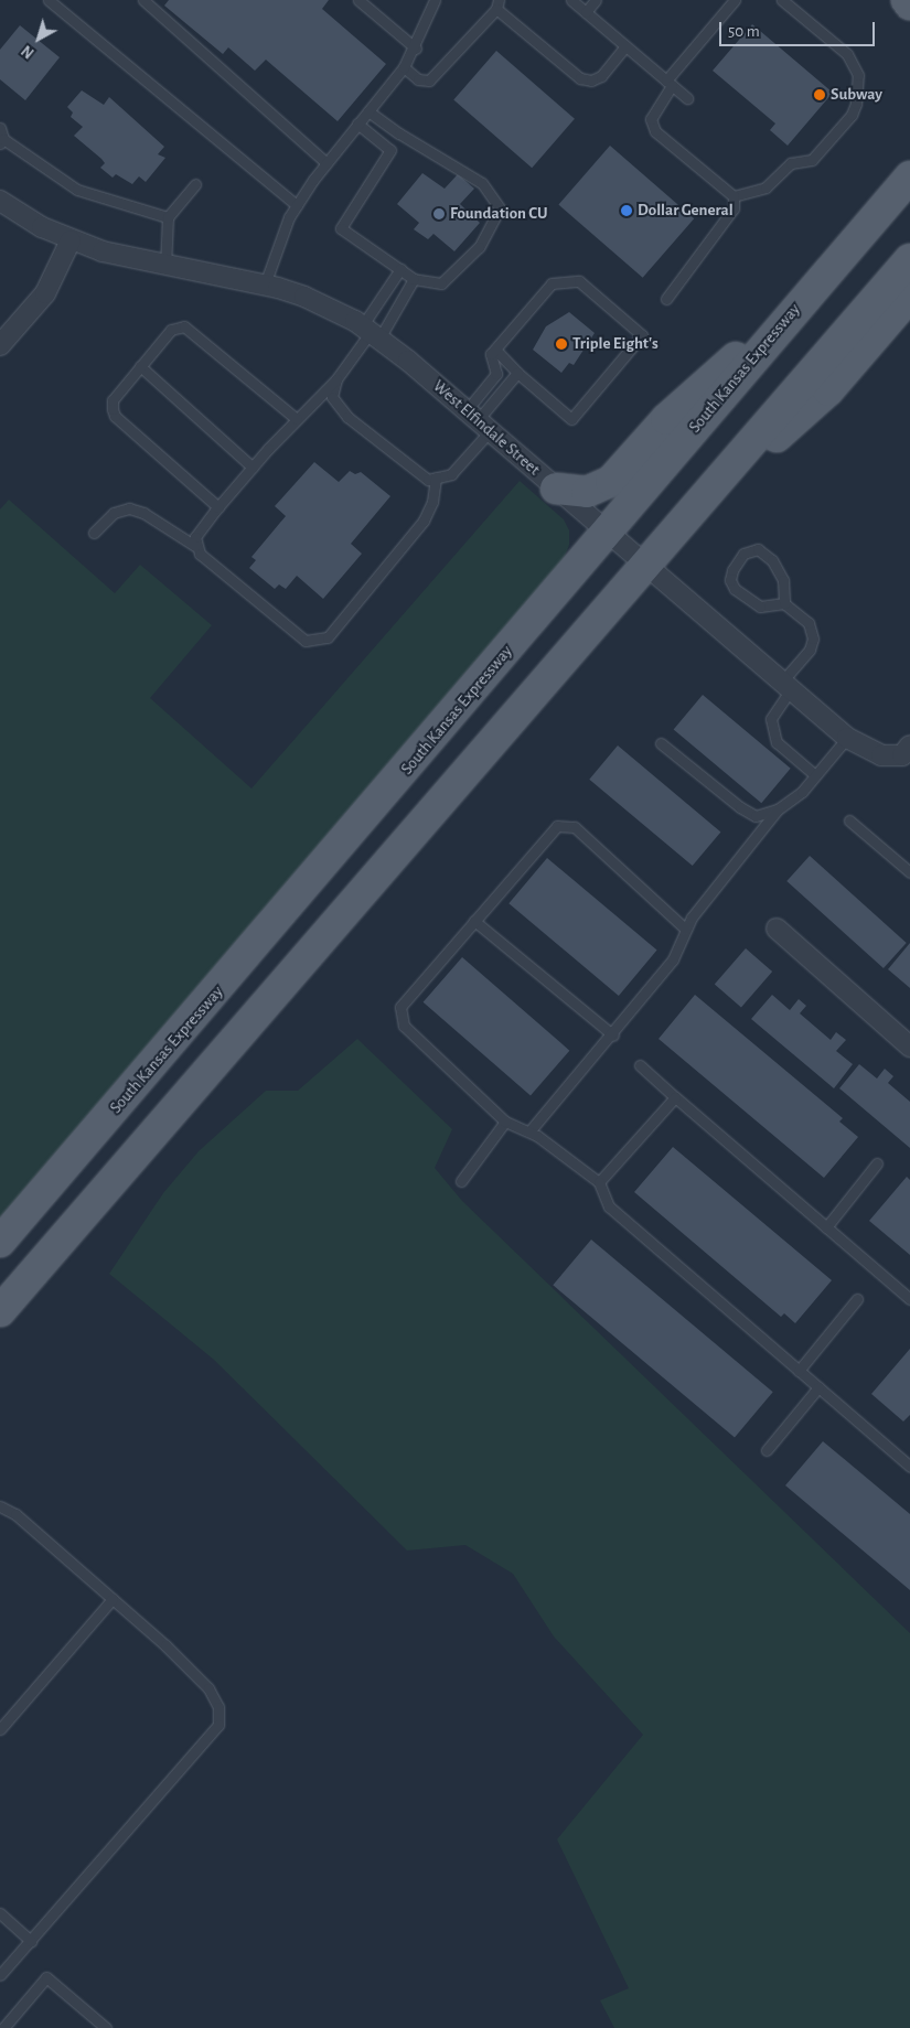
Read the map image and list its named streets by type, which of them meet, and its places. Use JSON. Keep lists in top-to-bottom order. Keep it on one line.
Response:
{"streets":{"main road":["South Kansas Expressway"],"street":["West Elfindale Street"]},"crossings":[["South Kansas Expressway","West Elfindale Street"]],"places":["Subway","Dollar General","Foundation CU","Triple Eight's"],"scale_bar":"50 m","north":"bottom left"}
